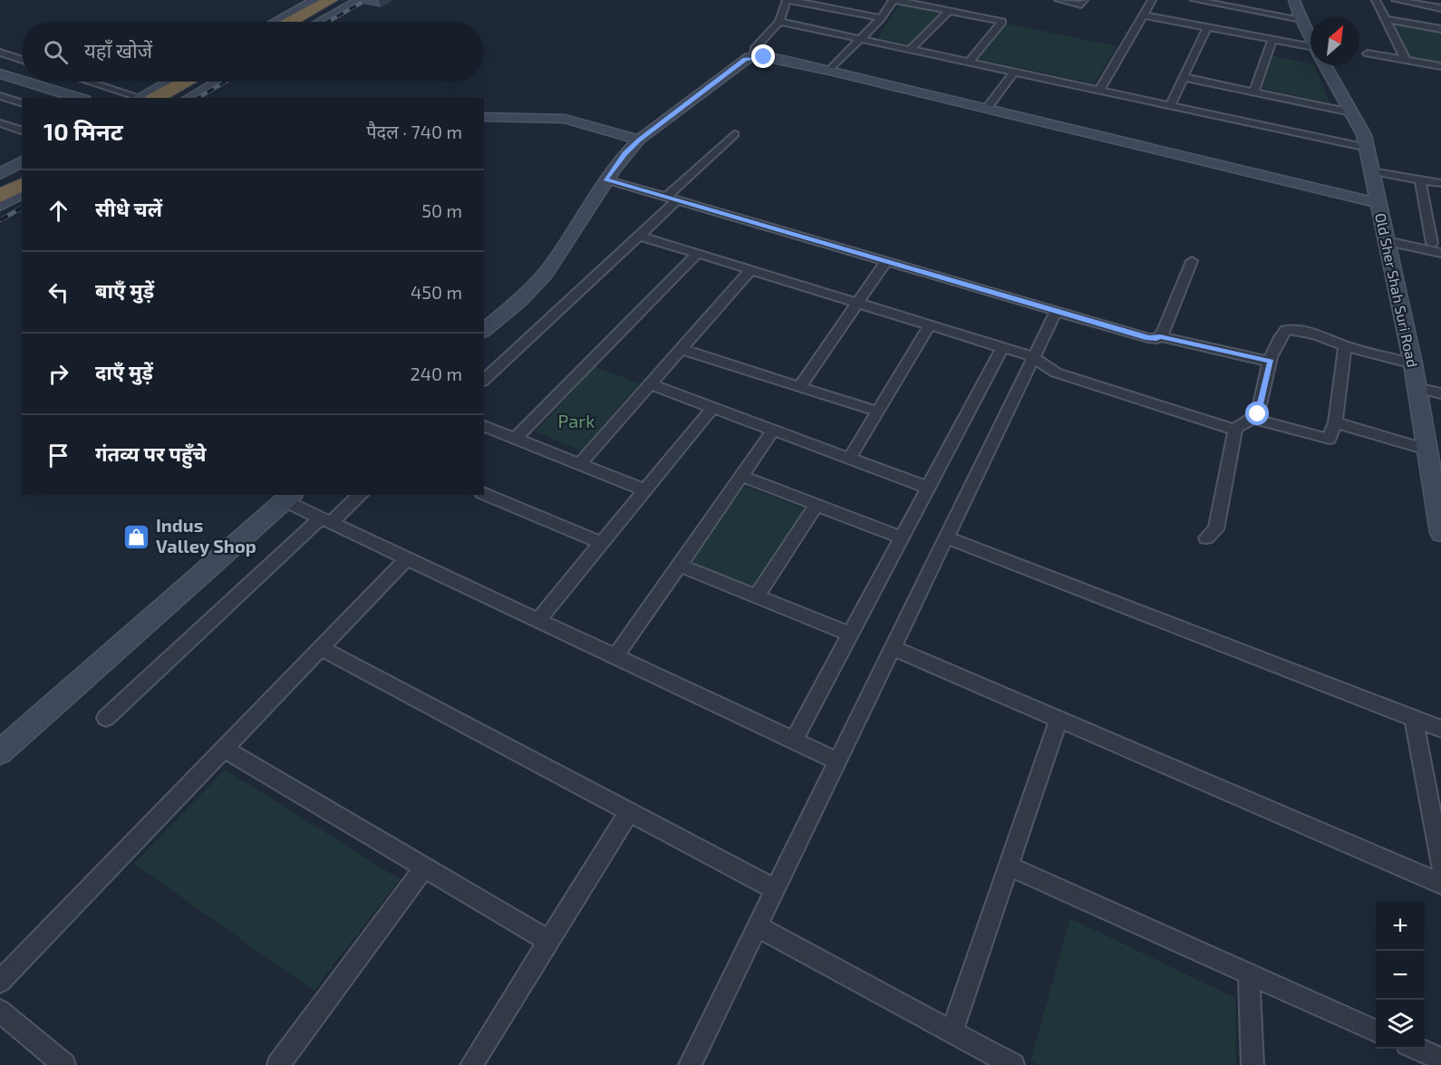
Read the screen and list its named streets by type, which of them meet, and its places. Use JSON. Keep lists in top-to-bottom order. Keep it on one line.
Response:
{"streets":{"street":["Old Sher Shah Suri Road"]},"parks":["Park"],"places":{"shop":["Indus Valley Shop"]},"north":"top right","page":{"search":"यहाँ खोजें","heading":["10 मिनट","पैदल · 740 m"],"list":[["सीधे चलें","50 m"],["बाएँ मुड़ें","450 m"],["दाएँ मुड़ें","240 m"],"गंतव्य पर पहुँचे"],"map_buttons":["+","−"]}}
